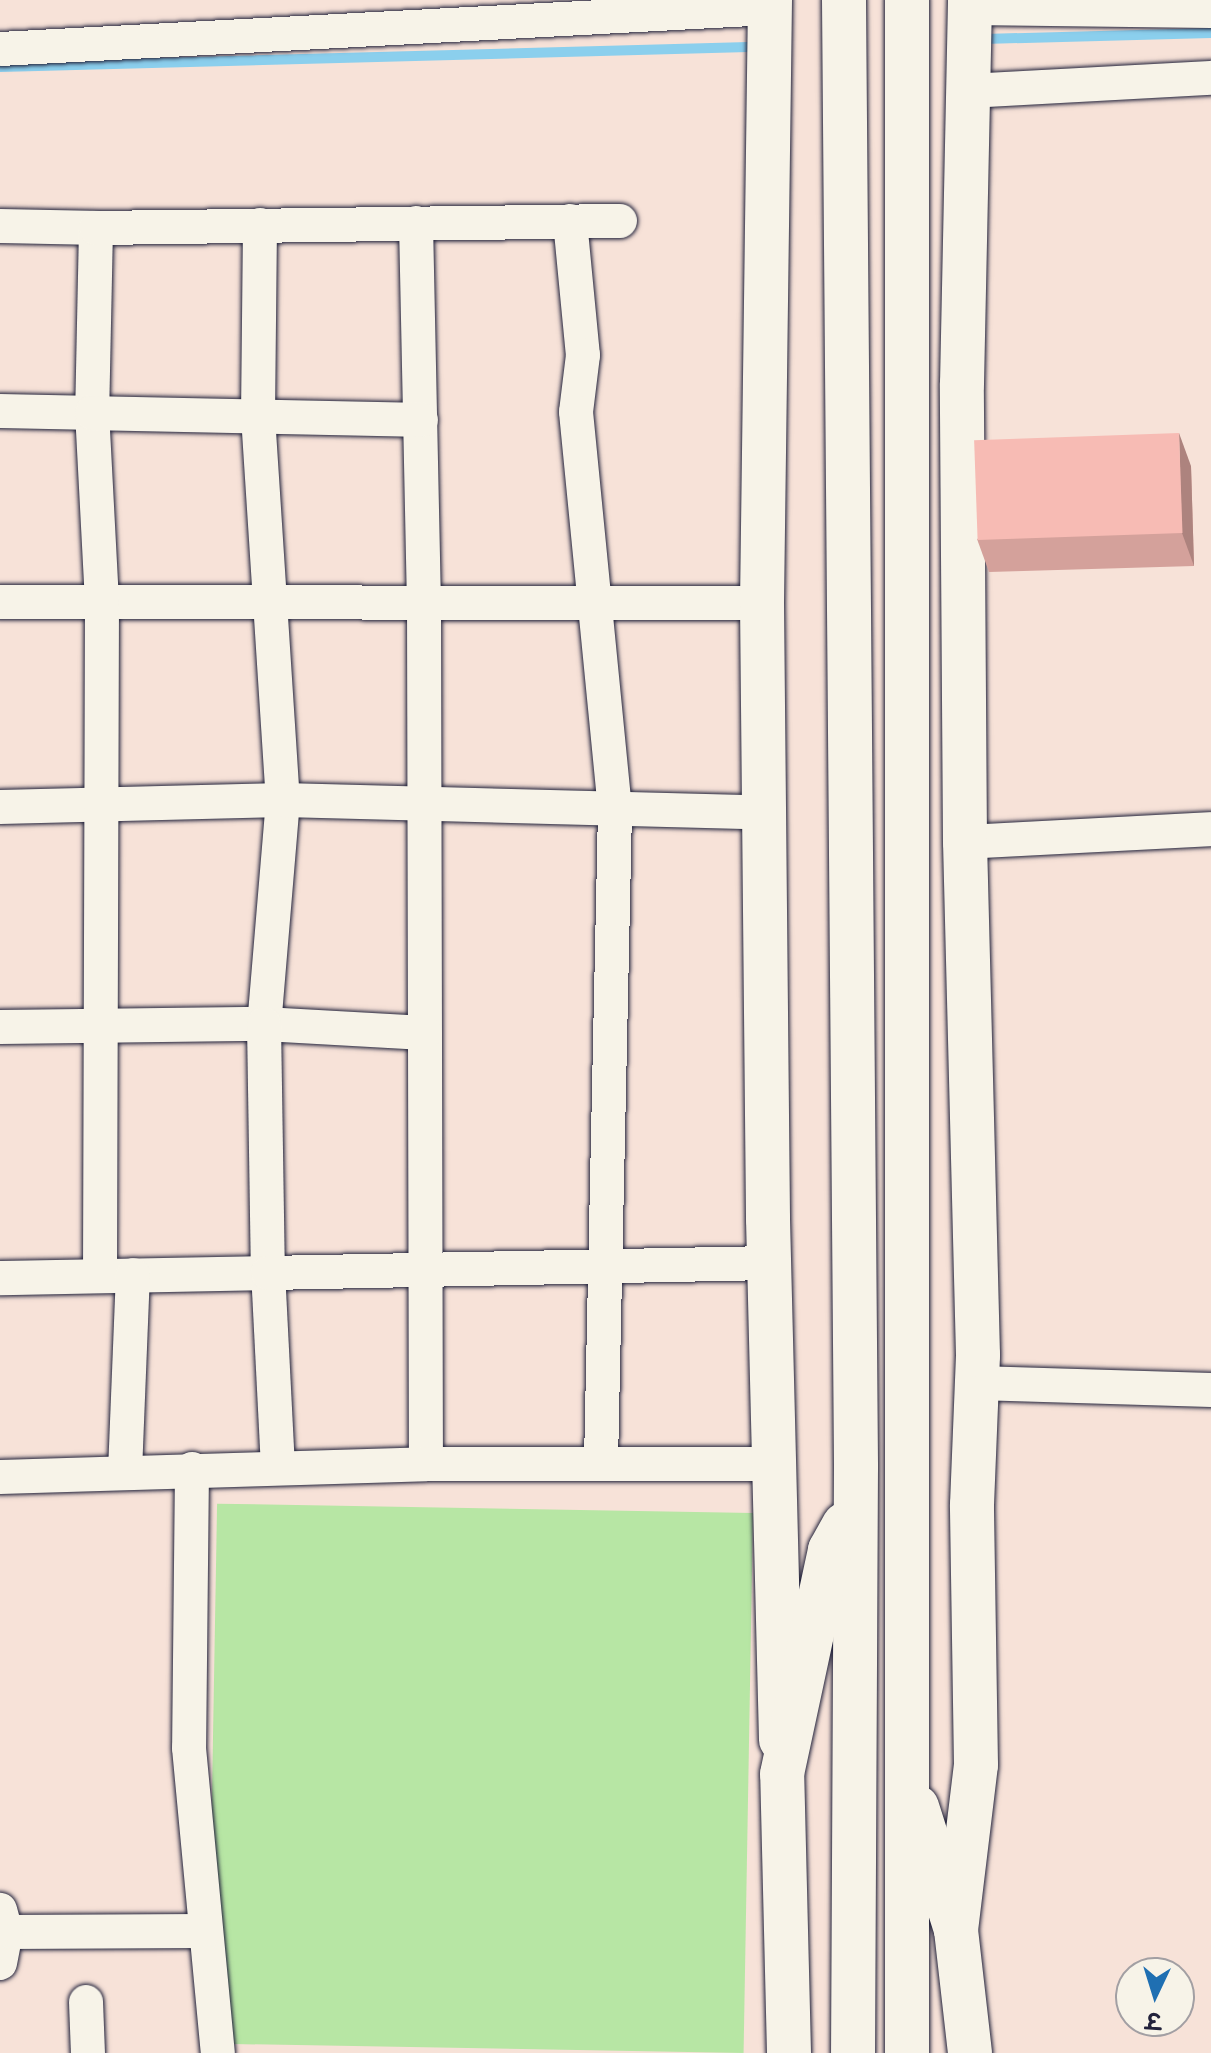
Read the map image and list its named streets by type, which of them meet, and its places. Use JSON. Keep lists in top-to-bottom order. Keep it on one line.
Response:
{"north":"bottom"}
